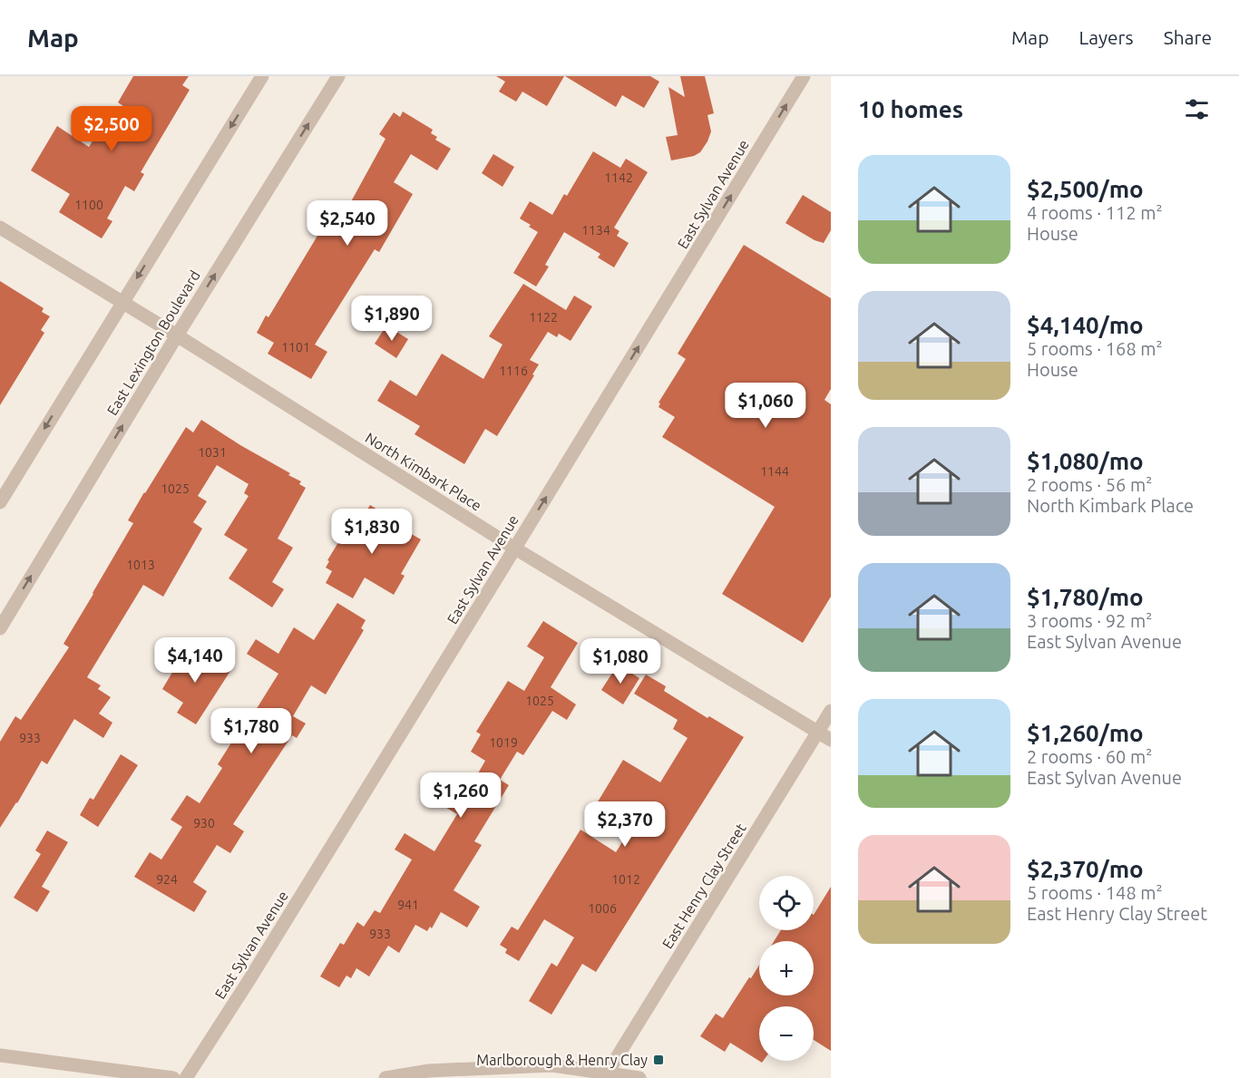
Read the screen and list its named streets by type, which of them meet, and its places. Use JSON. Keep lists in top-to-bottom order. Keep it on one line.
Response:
{"streets":{"street":["East Sylvan Avenue","East Lexington Boulevard","North Kimbark Place","East Henry Clay Street"]},"crossings":[["East Sylvan Avenue","North Kimbark Place"],["East Lexington Boulevard","North Kimbark Place"],["North Kimbark Place","East Henry Clay Street"]],"one_way":["East Sylvan Avenue"],"places":{"transit":["Marlborough & Henry Clay"]},"house_numbers":["1142","1100","1134","1122","1101","1116","1031","1144","1025","1013","1025","933","1019","930","924","1012","941","1006","933"],"page":{"header":"Map","nav":["Map","Layers","Share"],"heading":"10 homes","price":["$2,500","$2,540","$1,890","$1,060","$1,830","$4,140","$1,080","$1,780","$1,260","$2,370"],"list":[{"name":"$2,500/mo","note":"4 rooms · 112 m² · House"},{"name":"$4,140/mo","note":"5 rooms · 168 m² · House"},{"name":"$1,080/mo","note":"2 rooms · 56 m² · North Kimbark Place"},{"name":"$1,780/mo","note":"3 rooms · 92 m² · East Sylvan Avenue"},{"name":"$1,260/mo","note":"2 rooms · 60 m² · East Sylvan Avenue"},{"name":"$2,370/mo","note":"5 rooms · 148 m² · East Henry Clay Street"}],"map_buttons":["+","−"]}}
